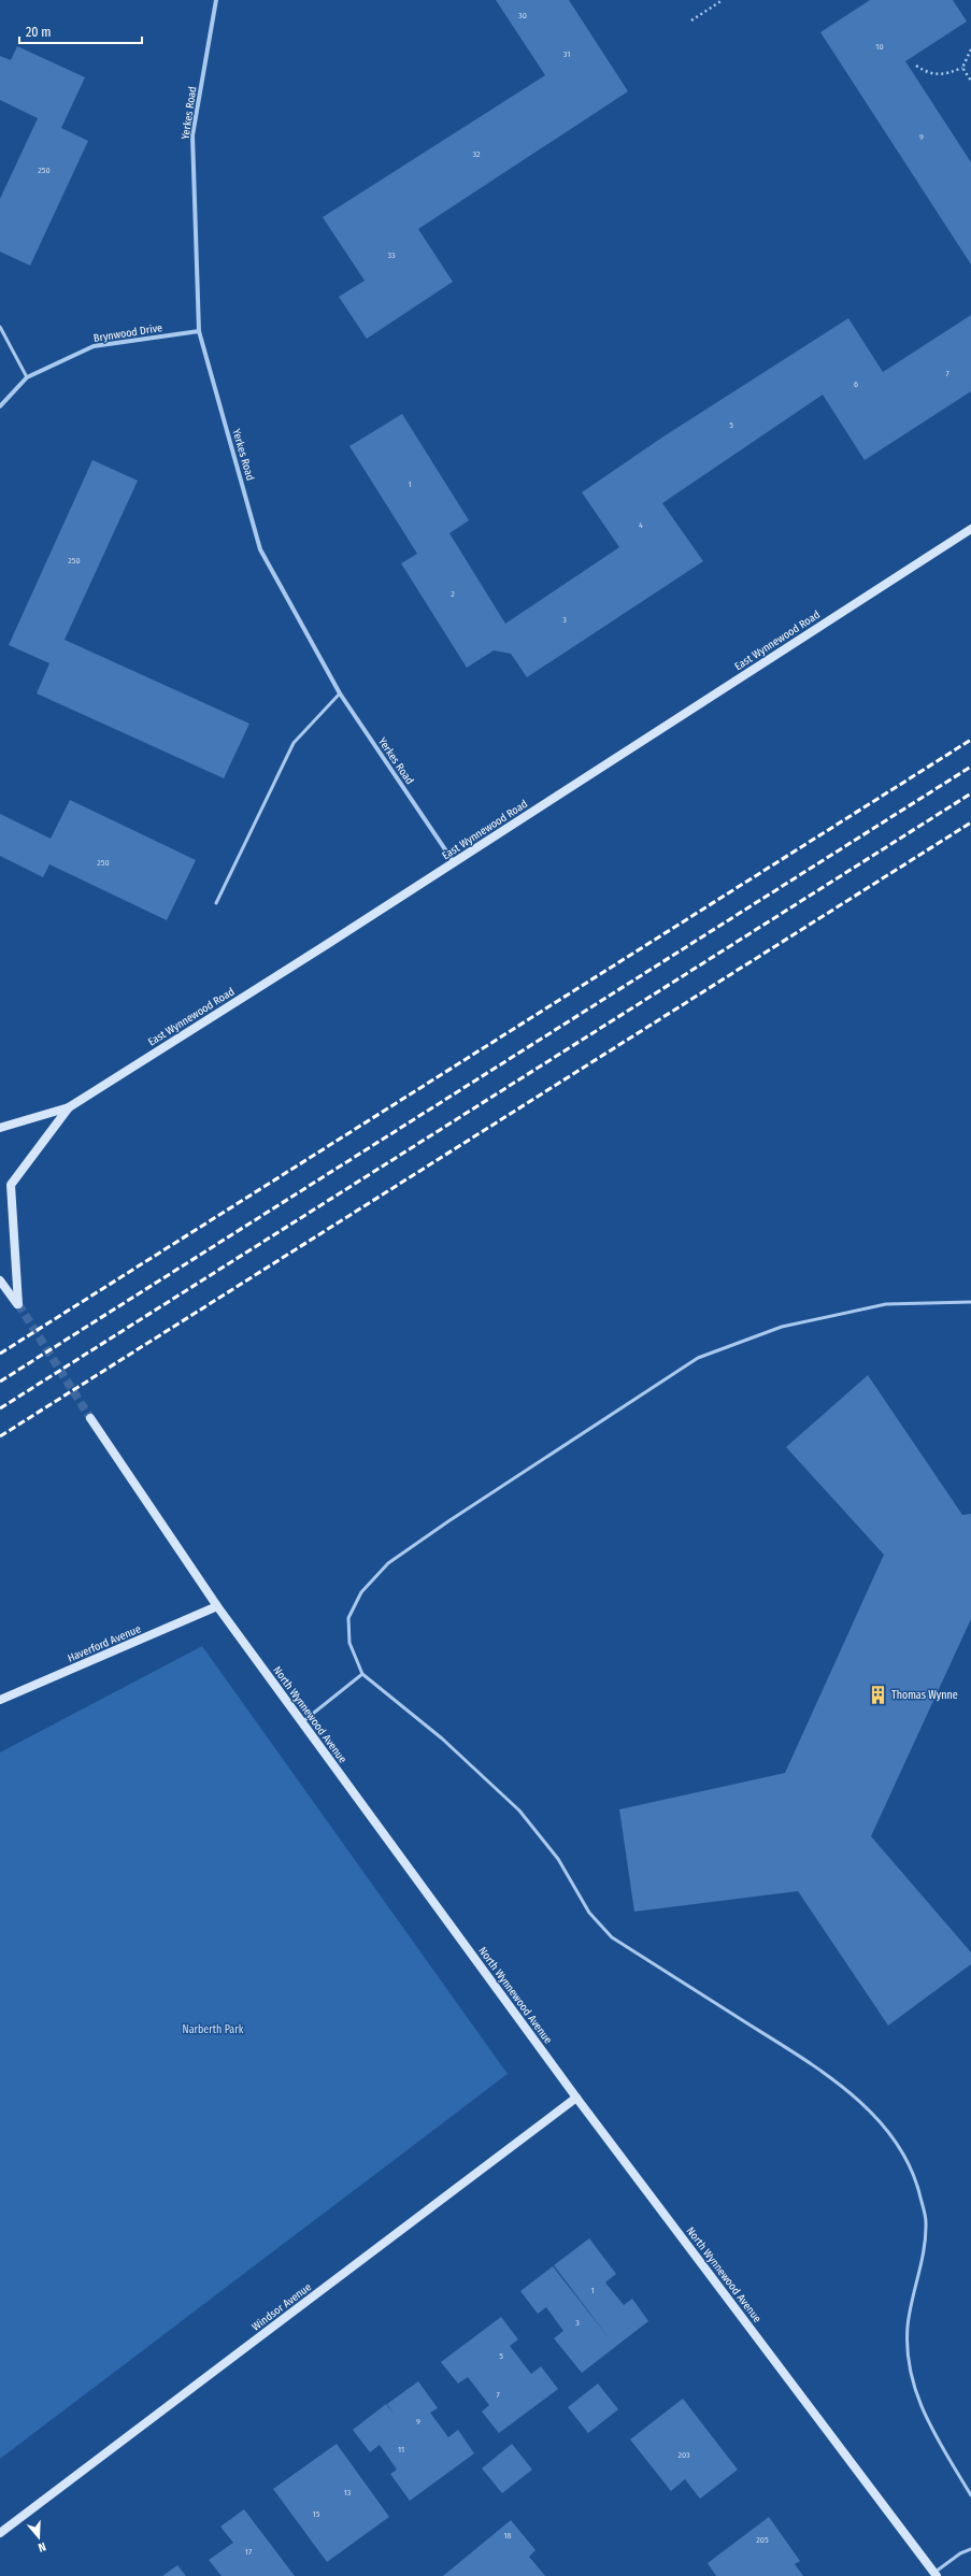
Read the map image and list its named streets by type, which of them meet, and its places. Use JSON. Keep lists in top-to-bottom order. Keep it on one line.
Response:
{"streets":{"street":["Yerkes Road","Brynwood Drive","East Wynnewood Road","Haverford Avenue","North Wynnewood Avenue","Windsor Avenue"]},"crossings":[["Yerkes Road","Brynwood Drive"],["Yerkes Road","East Wynnewood Road"],["Haverford Avenue","North Wynnewood Avenue"],["North Wynnewood Avenue","Windsor Avenue"]],"parks":["Narberth Park"],"places":{"building":["Thomas Wynne"]},"house_numbers":["30","10","31","9","32","250","33","7","6","5","1","4","250","2","3","250","1","3","5","7","9","11","203","13","15","18","205","17"],"scale_bar":"20 m","north":"bottom"}
